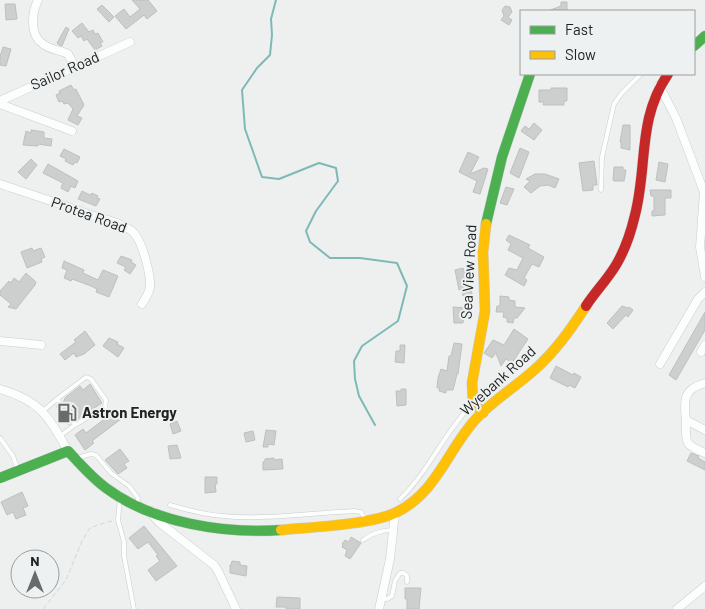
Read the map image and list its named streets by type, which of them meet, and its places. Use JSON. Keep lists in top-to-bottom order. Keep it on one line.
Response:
{"streets":{"main road":["Sea View Road","Wyebank Road"],"street":["Sailor Road","Protea Road"]},"places":{"fuel station":["Astron Energy"]},"legend":["Fast","Slow"],"north":"top"}
